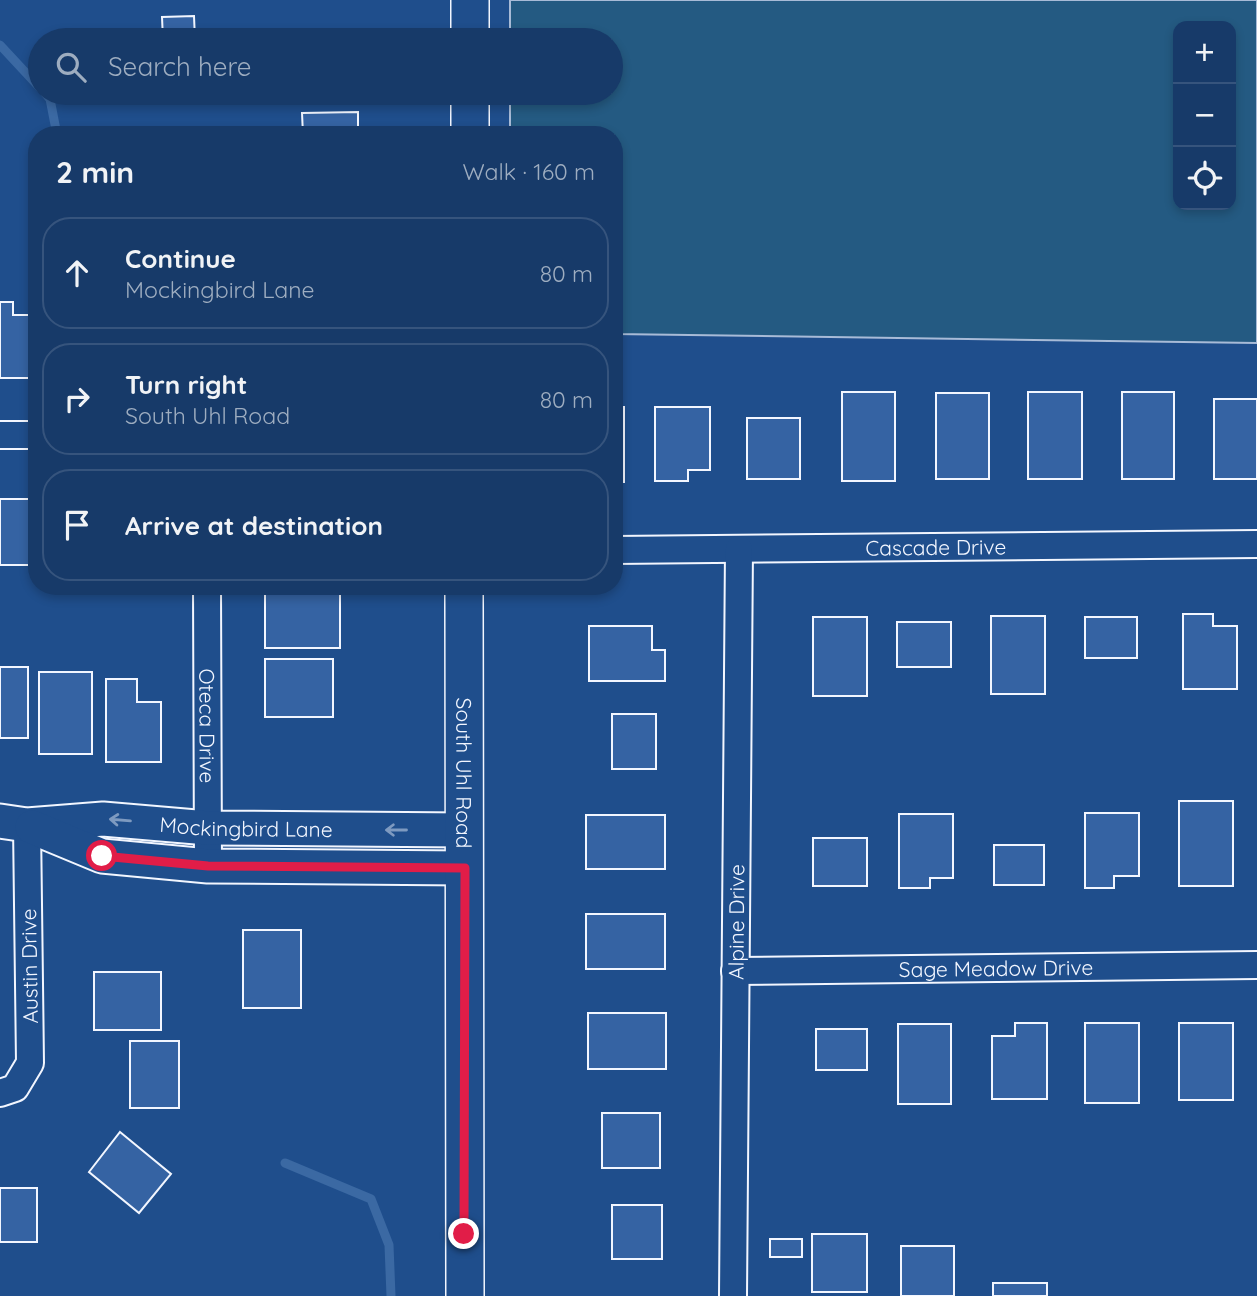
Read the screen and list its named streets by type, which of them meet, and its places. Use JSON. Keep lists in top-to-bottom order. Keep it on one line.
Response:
{"streets":{"main road":["South Uhl Road"],"street":["Cascade Drive","Oteca Drive","Mockingbird Lane","Alpine Drive","Austin Drive","Sage Meadow Drive"]},"crossings":[["Cascade Drive","Alpine Drive"],["Oteca Drive","Mockingbird Lane"],["South Uhl Road","Mockingbird Lane"],["Mockingbird Lane","Austin Drive"],["Alpine Drive","Sage Meadow Drive"]],"page":{"map_buttons":["+","−"],"search":"Search here","heading":["2 min","Walk · 160 m"],"list":[["Continue","Mockingbird Lane","80 m"],["Turn right","South Uhl Road","80 m"],"Arrive at destination"]}}
